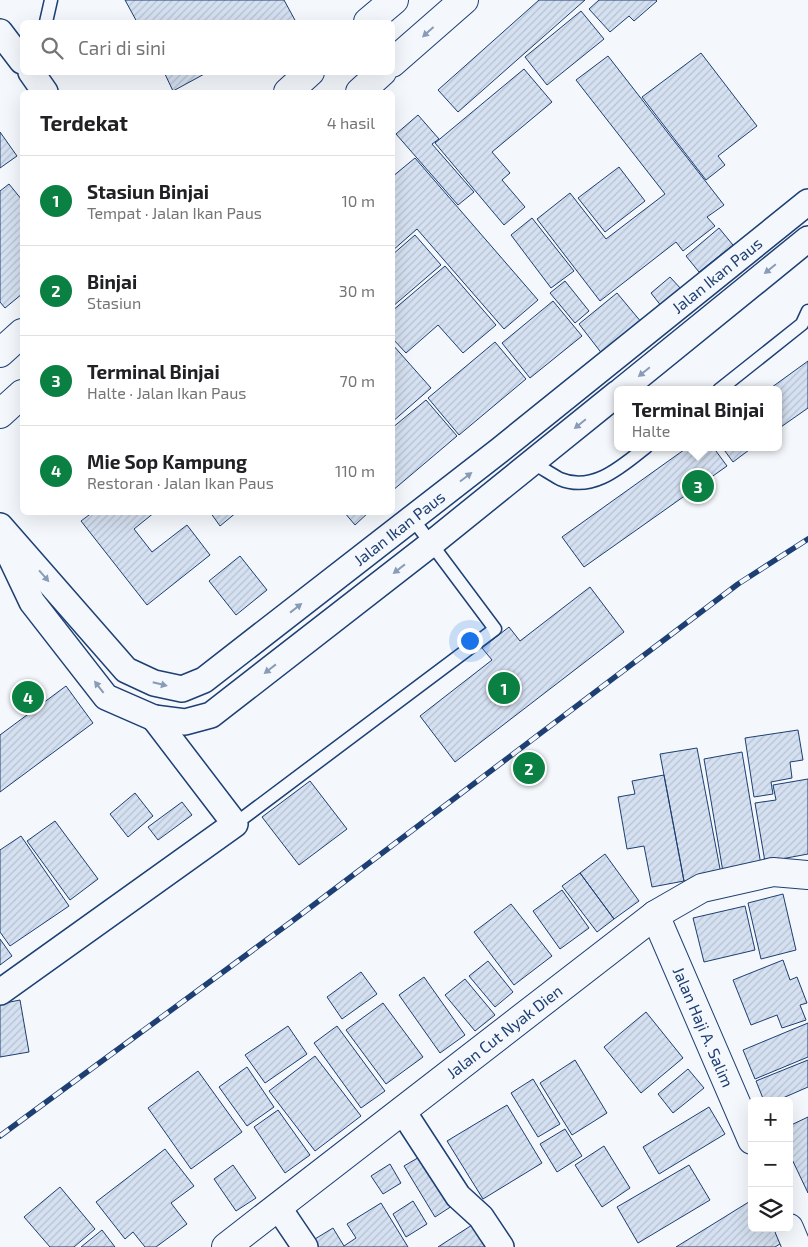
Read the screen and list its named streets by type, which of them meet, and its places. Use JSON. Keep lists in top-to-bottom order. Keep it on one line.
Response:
{"streets":{"street":["Jalan Ikan Paus","Jalan Haji A. Salim","Jalan Cut Nyak Dien"]},"crossings":[["Jalan Haji A. Salim","Jalan Cut Nyak Dien"]],"page":{"search":"Cari di sini","heading":["Terdekat","4 hasil"],"list":[{"mark":"1","name":"Stasiun Binjai","note":"Tempat · Jalan Ikan Paus","value":"10 m"},{"mark":"2","name":"Binjai","note":"Stasiun","value":"30 m"},{"mark":"3","name":"Terminal Binjai","note":"Halte · Jalan Ikan Paus","value":"70 m"},{"mark":"4","name":"Mie Sop Kampung","note":"Restoran · Jalan Ikan Paus","value":"110 m"}],"popup":["Terminal Binjai","Halte"],"pins":["3","1","4","2"],"map_buttons":["+","−"]}}
